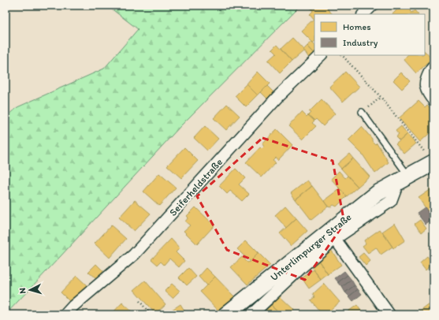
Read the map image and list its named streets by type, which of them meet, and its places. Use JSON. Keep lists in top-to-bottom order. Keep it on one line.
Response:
{"streets":{"street":["Seiferheldstraße","Unterlimpurger Straße"]},"legend":["Homes","Industry"],"north":"left"}
